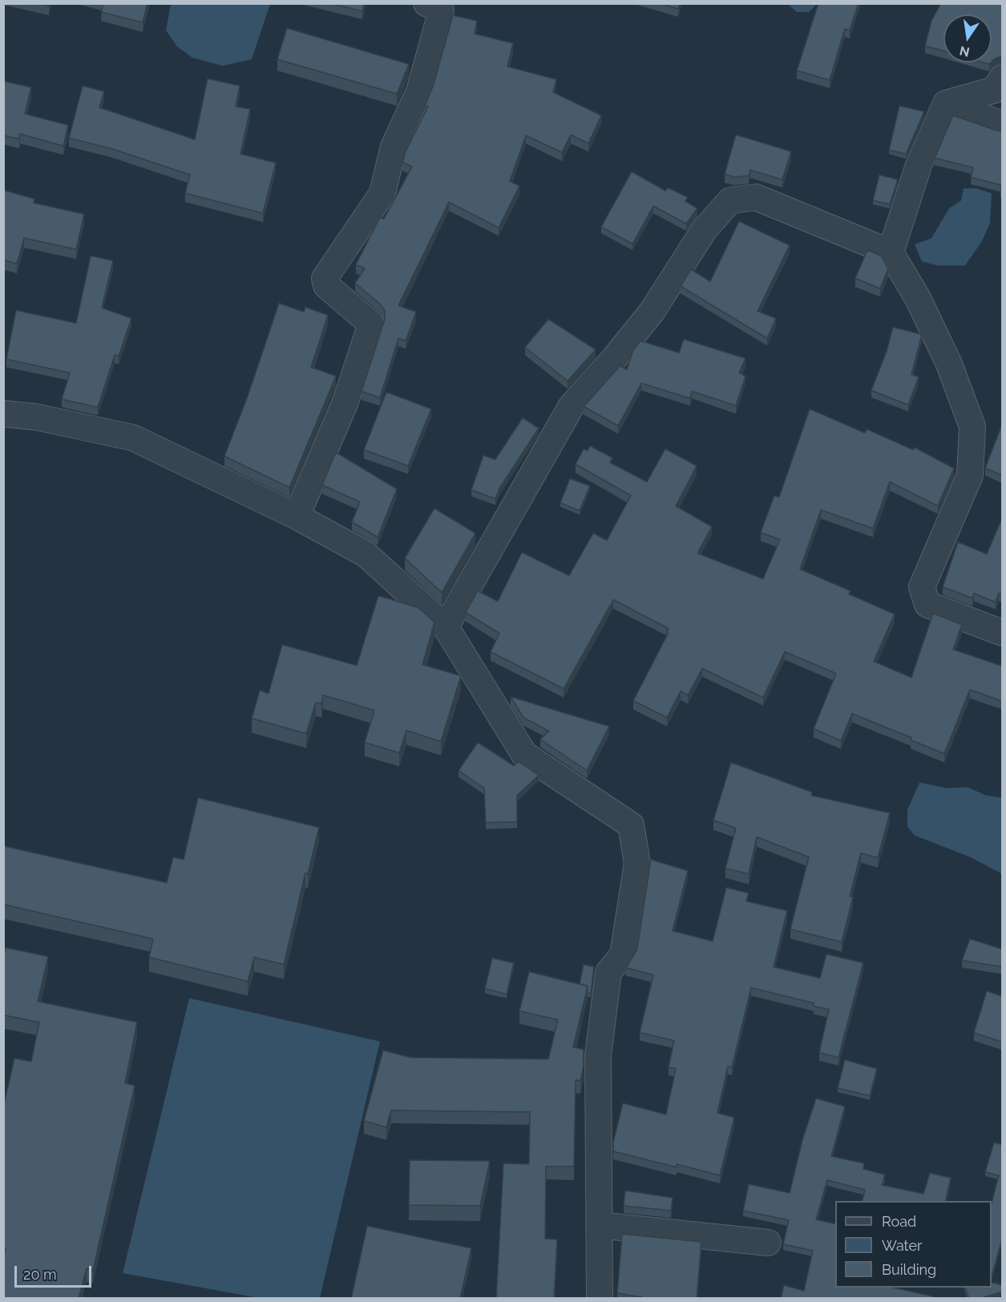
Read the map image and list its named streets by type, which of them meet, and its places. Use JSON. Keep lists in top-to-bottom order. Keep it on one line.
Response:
{"legend":["Road","Water","Building"],"scale_bar":"20 m","north":"bottom"}
